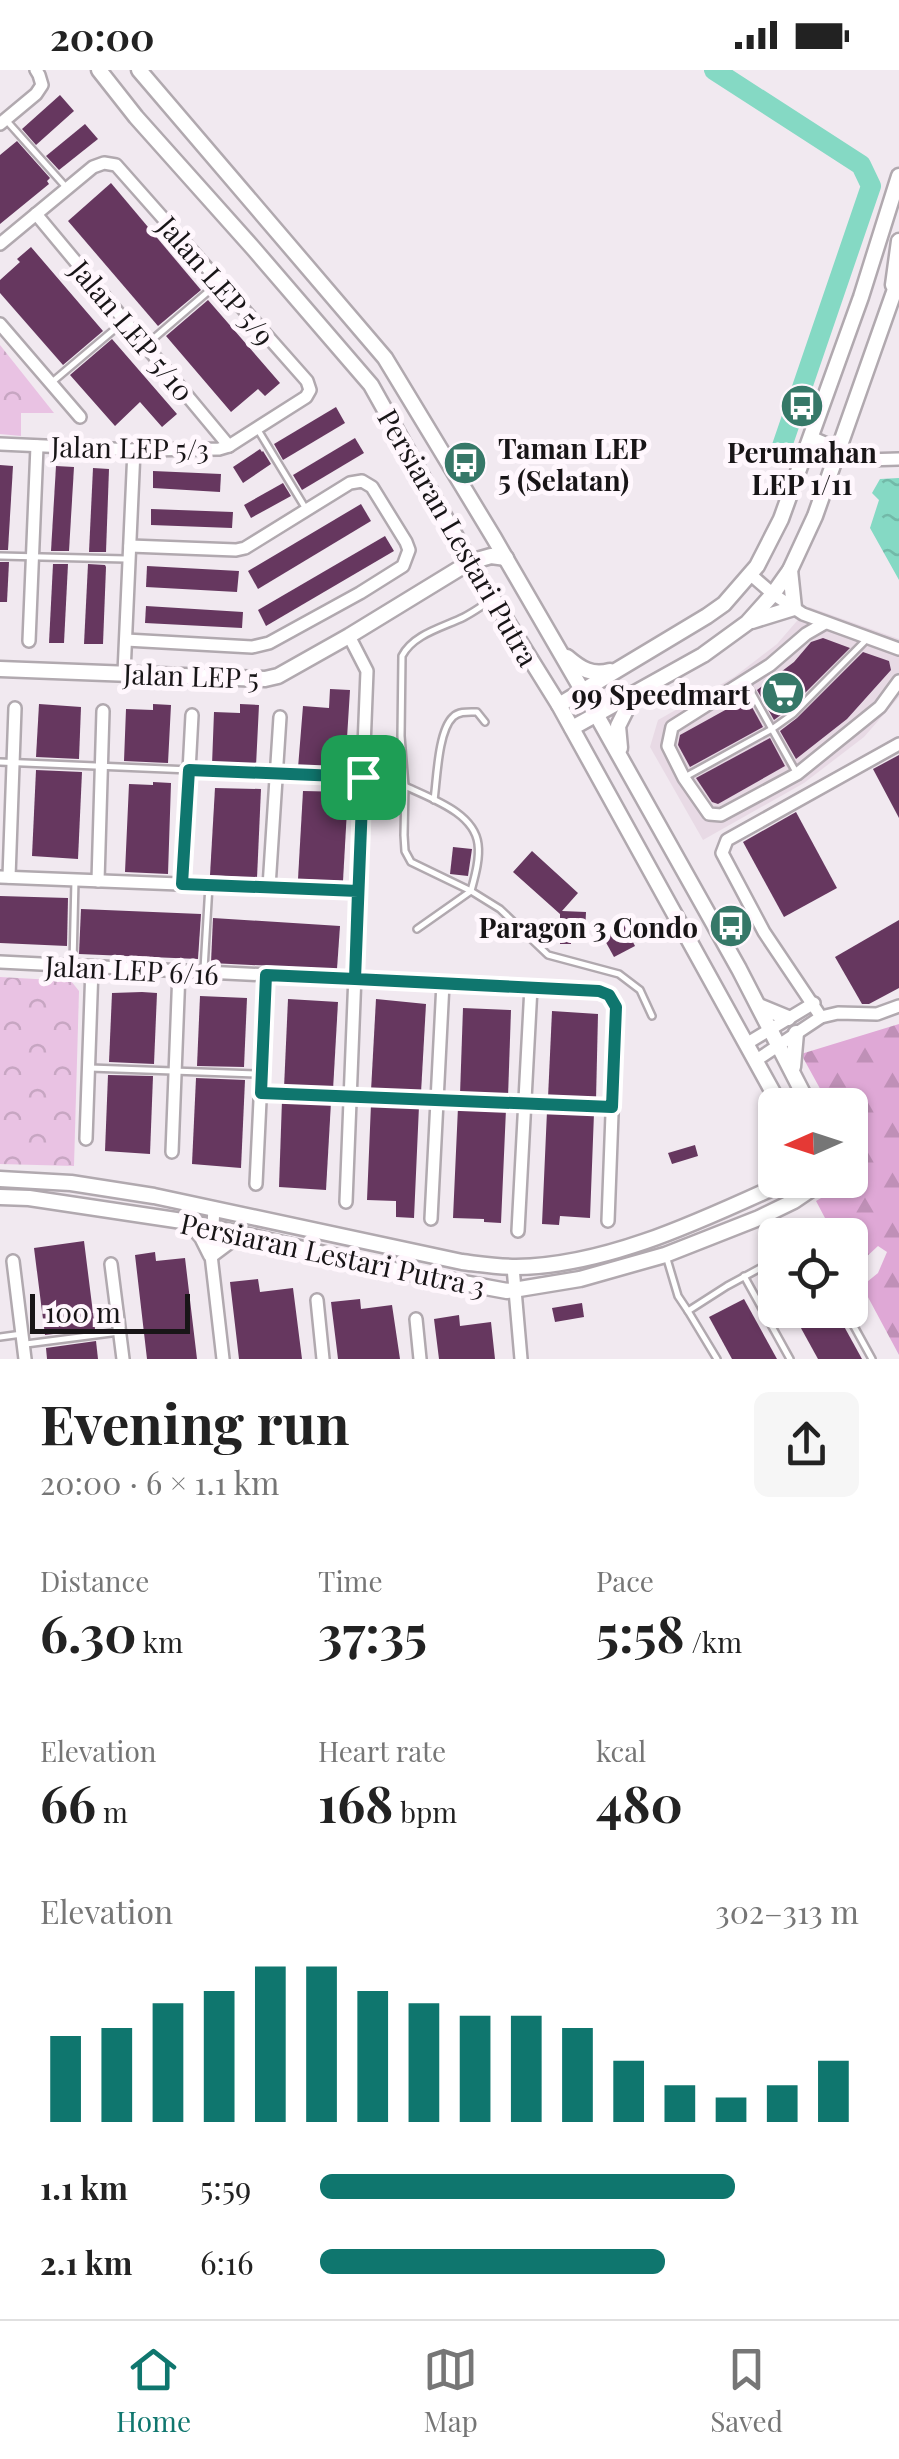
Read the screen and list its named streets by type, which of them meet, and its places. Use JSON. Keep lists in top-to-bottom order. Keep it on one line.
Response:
{"streets":{"street":["Jalan LEP 5/9","Jalan LEP 5/10","Jalan LEP 5/3","Persiaran Lestari Putra","Jalan LEP 5","Jalan LEP 6/16","Persiaran Lestari Putra 3"]},"crossings":[["Jalan LEP 5/9","Jalan LEP 5/3"],["Jalan LEP 5/10","Jalan LEP 5/3"],["Persiaran Lestari Putra","Jalan LEP 5"]],"places":{"bus stop":["Perumahan LEP 1/11","Taman LEP 5 (Selatan)","Paragon 3 Condo"],"supermarket":["99 Speedmart"]},"scale_bar":"100 m","north":"left","page":{"status":"20:00","scale":"100 m","heading":["Evening run","20:00 · 6 × 1.1 km"],"stats":[["Distance","6.30 km"],["Time","37:35"],["Pace","5:58 /km"],["Elevation","66 m"],["Heart rate","168 bpm"],["kcal","480"]],"chart":["Elevation","302–313 m"],"list":[{"name":"1.1 km","note":"5:59"},{"name":"2.1 km","note":"6:16"}],"tabs":["Home","Map","Saved"]}}
